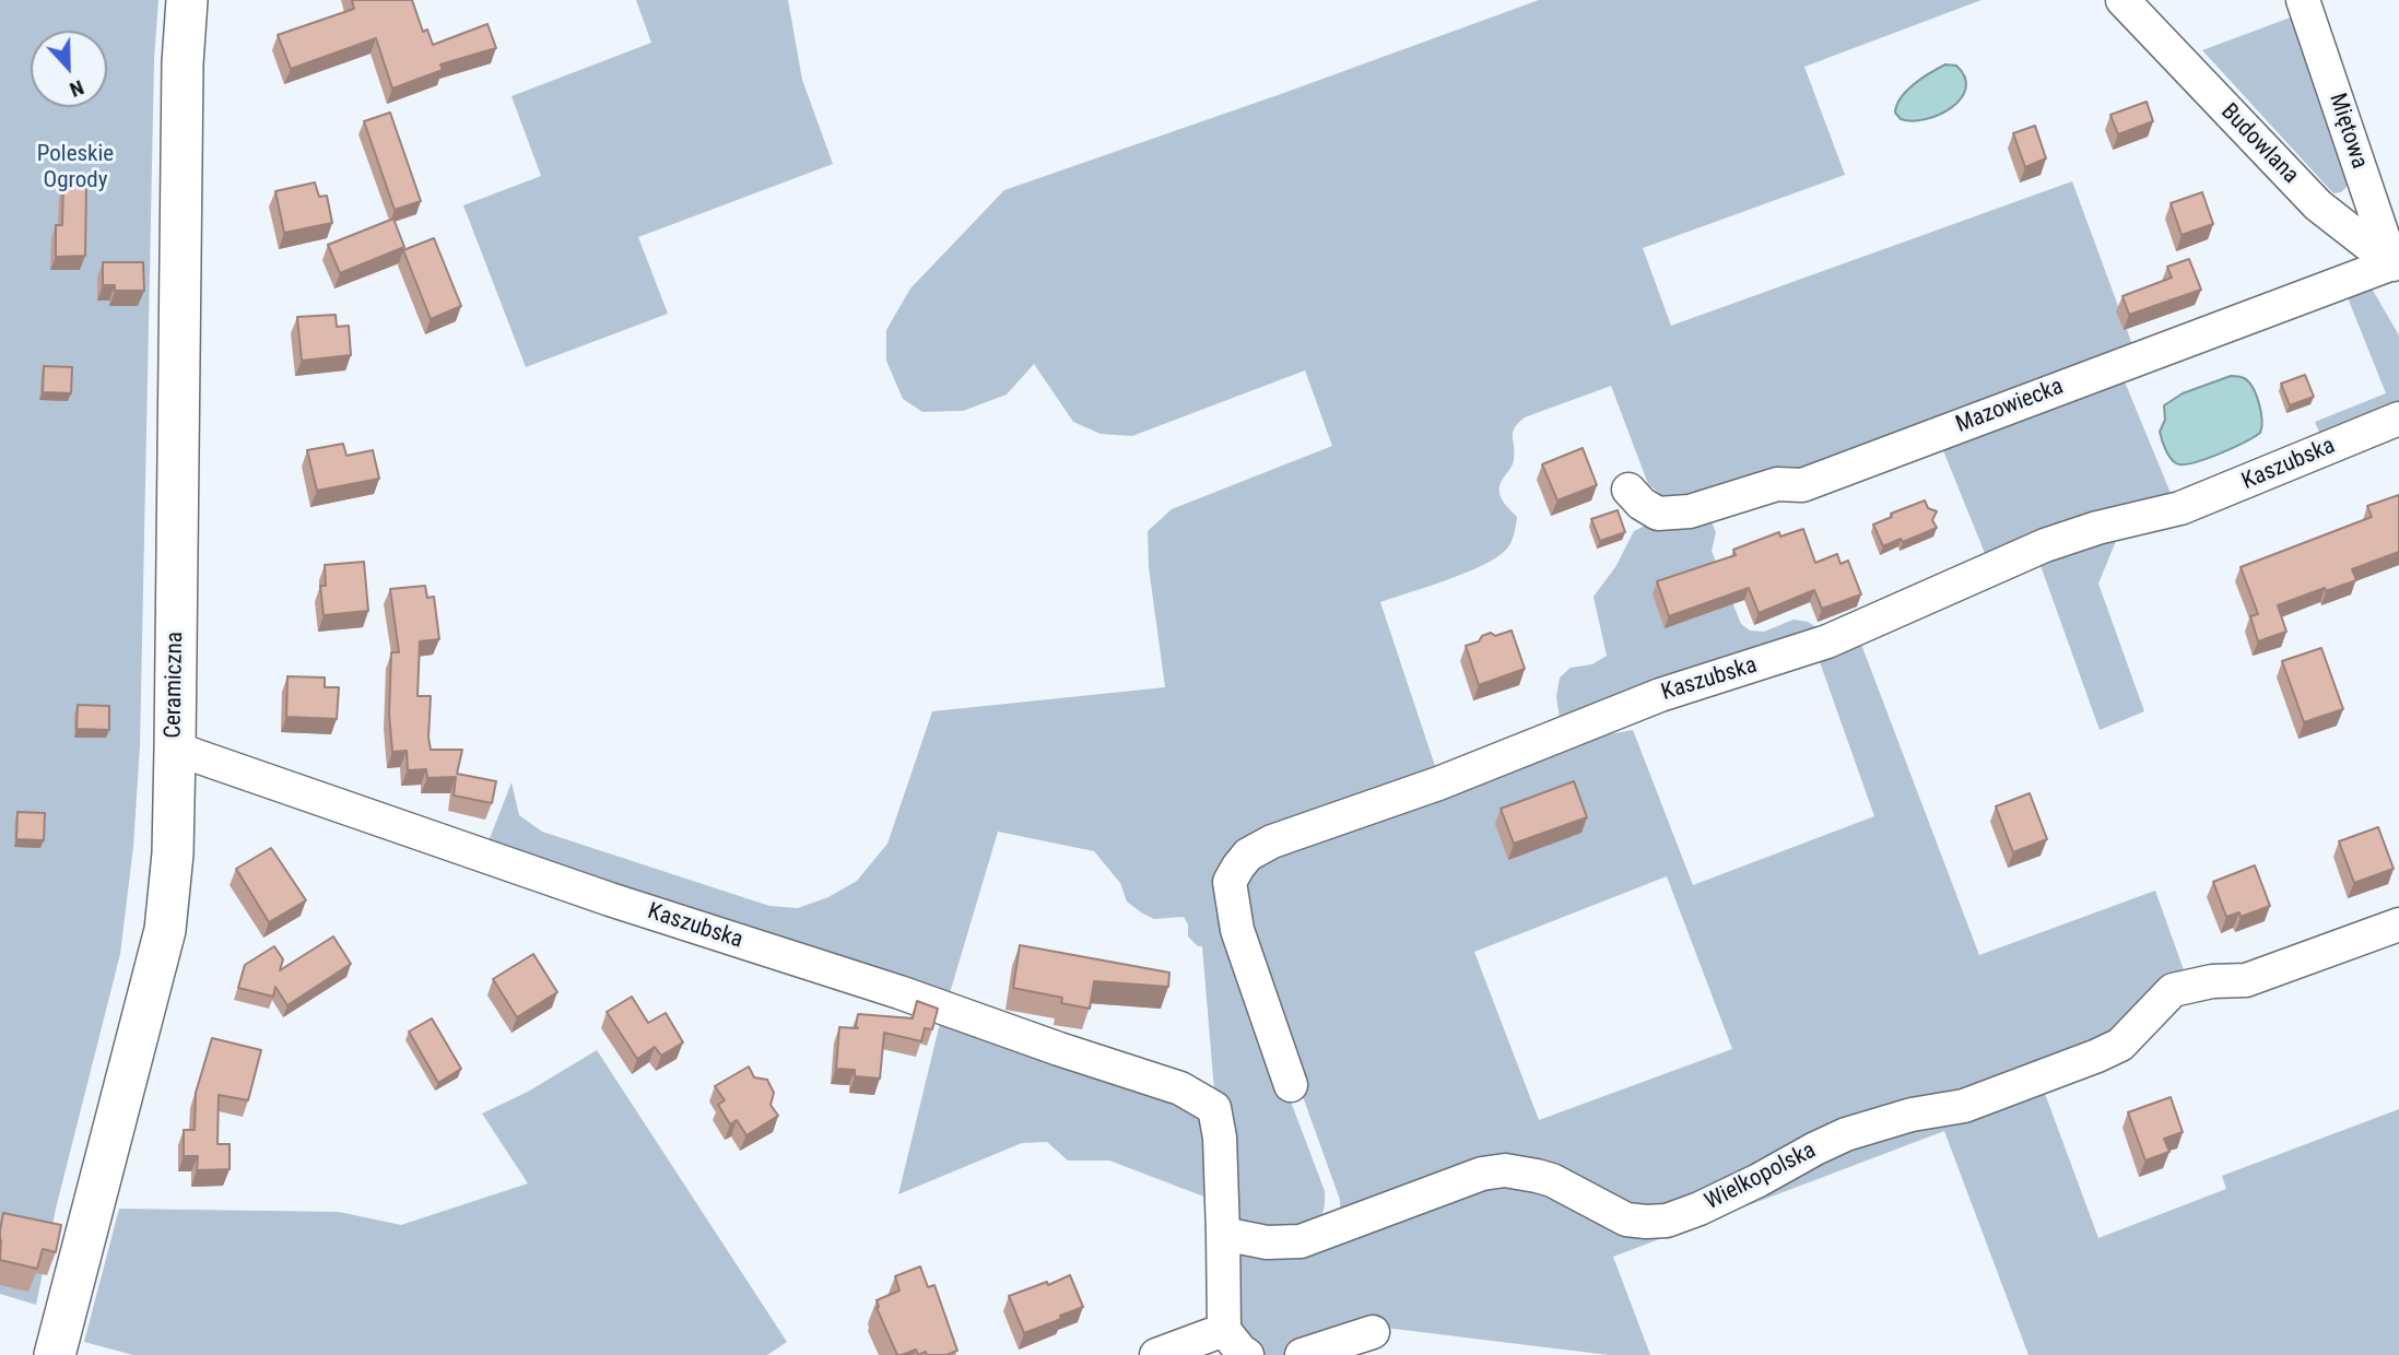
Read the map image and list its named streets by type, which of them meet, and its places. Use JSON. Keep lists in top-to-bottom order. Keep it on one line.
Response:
{"streets":{"street":["Miętowa","Budowlana","Mazowiecka","Kaszubska","Ceramiczna","Wielkopolska"]},"crossings":[["Miętowa","Budowlana"],["Miętowa","Mazowiecka"],["Budowlana","Mazowiecka"],["Kaszubska","Ceramiczna"],["Kaszubska","Wielkopolska"]],"parks":["Poleskie Ogrody"],"north":"bottom"}
